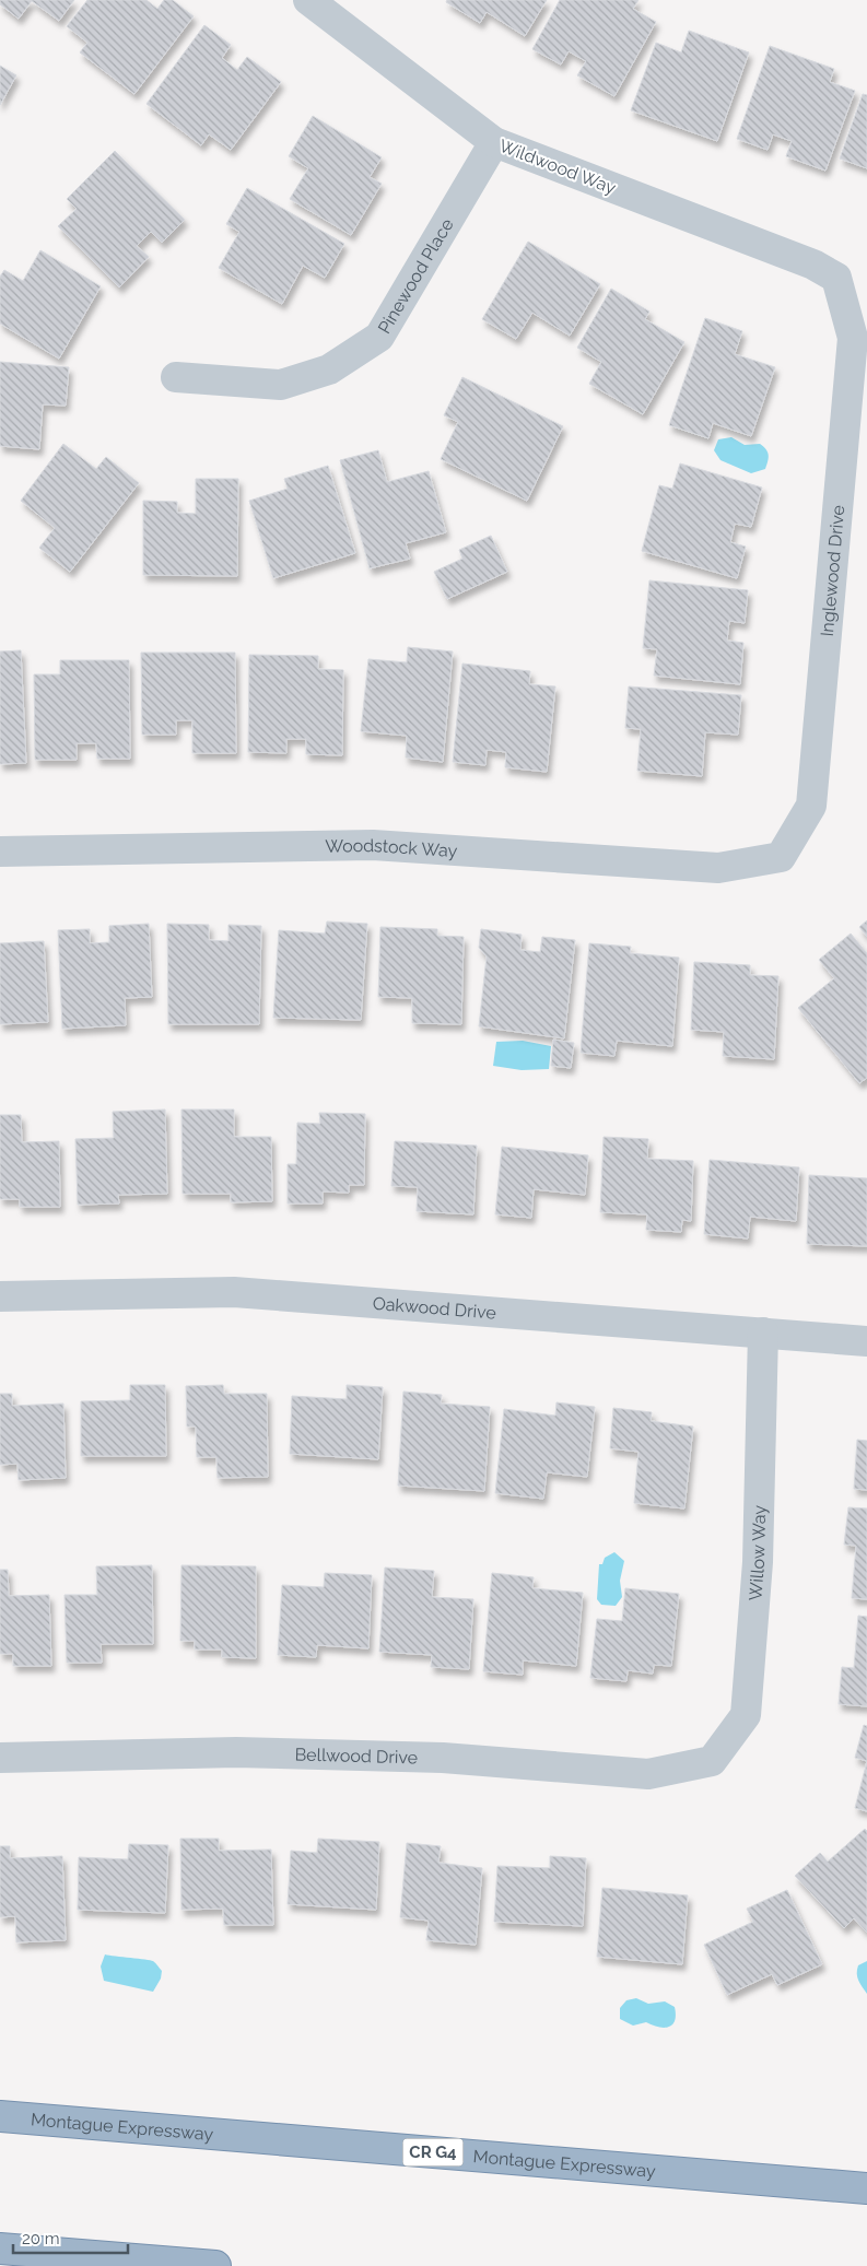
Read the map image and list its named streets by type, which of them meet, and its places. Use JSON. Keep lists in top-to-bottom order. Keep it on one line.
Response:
{"streets":{"highway":["Montague Expressway","CR G4"],"street":["Wildwood Way","Pinewood Place","Inglewood Drive","Woodstock Way","Oakwood Drive","Willow Way","Bellwood Drive"]},"crossings":[["Wildwood Way","Pinewood Place"],["Wildwood Way","Inglewood Drive"],["Inglewood Drive","Woodstock Way"],["Oakwood Drive","Willow Way"],["Willow Way","Bellwood Drive"]],"scale_bar":"20 m"}
